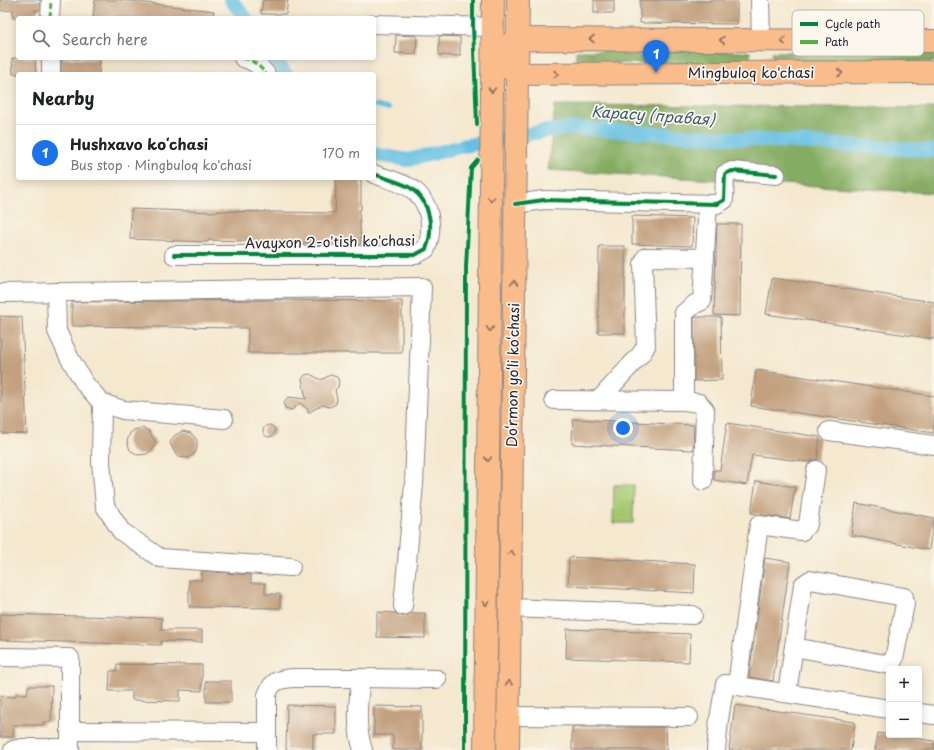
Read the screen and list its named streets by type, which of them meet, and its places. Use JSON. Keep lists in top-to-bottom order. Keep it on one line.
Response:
{"streets":{"main road":["Mingbuloq ko'chasi","Do‘rmon yo‘li ko‘chasi"],"street":["Avayxon 2-o'tish ko'chasi"]},"crossings":[["Mingbuloq ko'chasi","Do‘rmon yo‘li ko‘chasi"]],"water":["Карасу (правая)"],"legend":["Cycle path","Path"],"page":{"search":"Search here","pins":"1","heading":"Nearby","list":[{"mark":"1","name":"Hushxavo koʻchasi","note":"Bus stop · Mingbuloq ko'chasi","value":"170 m"}],"map_buttons":["+","−"]}}
